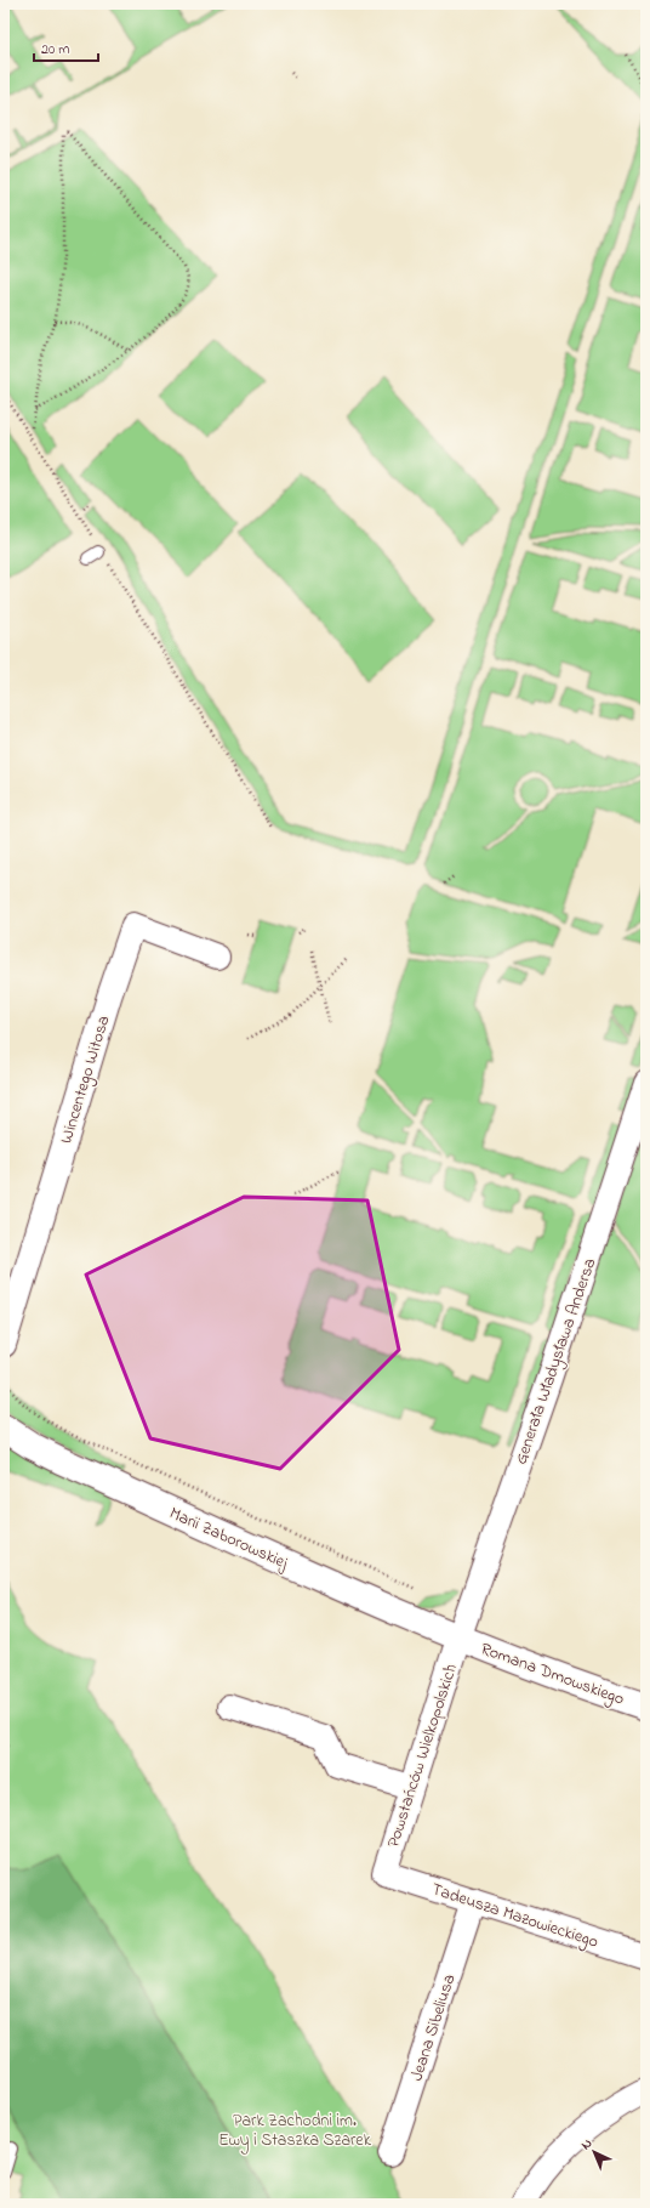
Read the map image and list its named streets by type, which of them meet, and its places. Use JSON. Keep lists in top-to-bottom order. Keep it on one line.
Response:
{"streets":{"street":["Wincentego Witosa","Generała Władysława Andersa","Marii Zaborowskiej","Romana Dmowskiego","Powstańców Wielkopolskich","Tadeusza Mazowieckiego","Jeana Sibeliusa"]},"crossings":[["Generała Władysława Andersa","Marii Zaborowskiej"],["Generała Władysława Andersa","Romana Dmowskiego"],["Generała Władysława Andersa","Powstańców Wielkopolskich"],["Marii Zaborowskiej","Romana Dmowskiego"],["Marii Zaborowskiej","Powstańców Wielkopolskich"],["Romana Dmowskiego","Powstańców Wielkopolskich"],["Powstańców Wielkopolskich","Tadeusza Mazowieckiego"],["Tadeusza Mazowieckiego","Jeana Sibeliusa"]],"parks":["Park Zachodni im. Ewy i Staszka Szarek"],"scale_bar":"20 m","north":"top left"}
